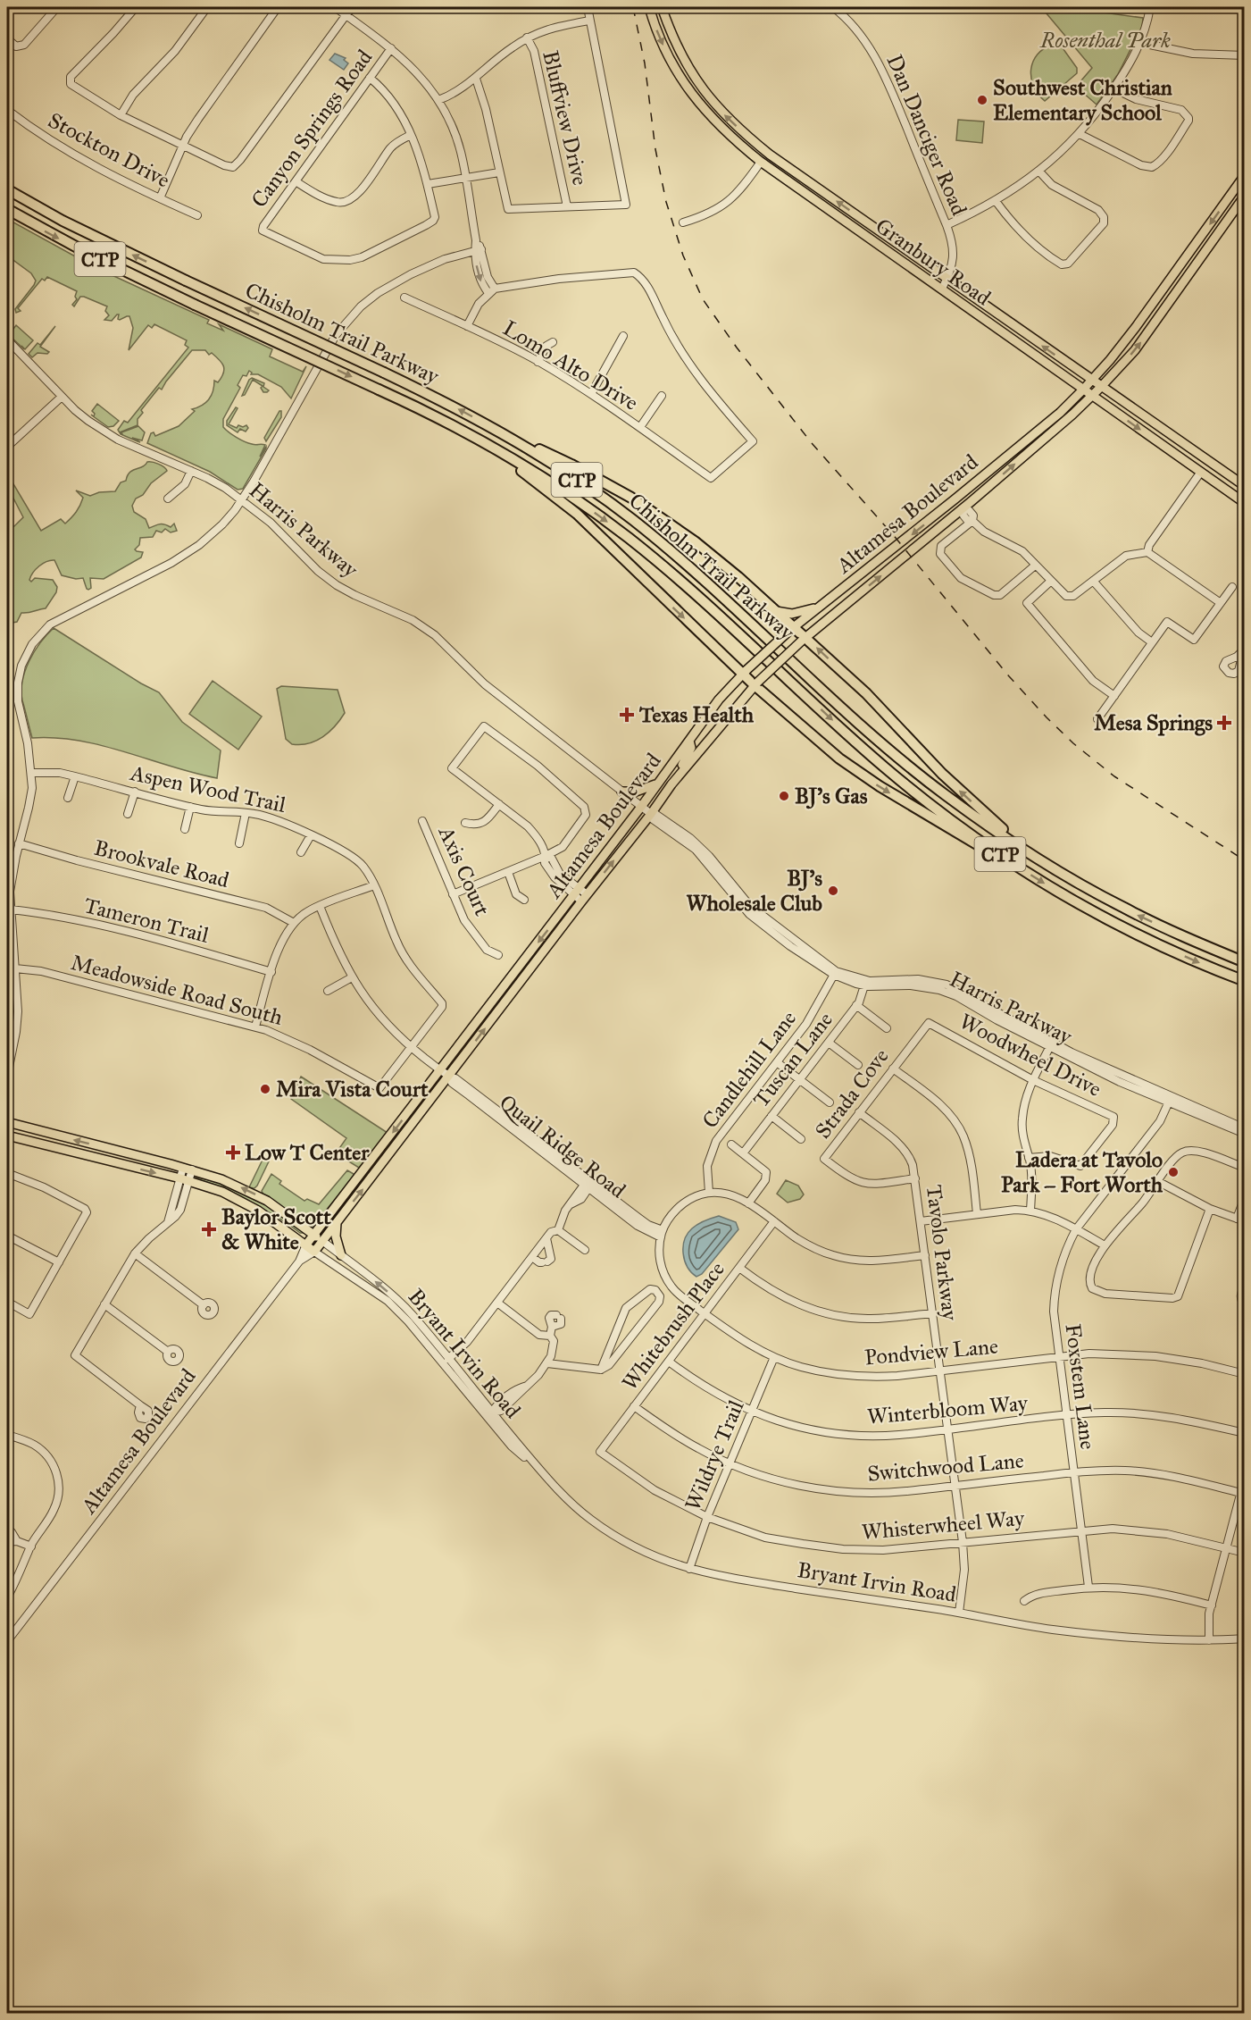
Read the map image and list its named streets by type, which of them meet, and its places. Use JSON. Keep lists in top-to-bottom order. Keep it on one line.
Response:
{"streets":{"highway":["CTP","Chisholm Trail Parkway"],"main road":["Granbury Road","Altamesa Boulevard","Bryant Irvin Road"],"street":["Bluffview Drive","Canyon Springs Road","Dan Danciger Road","Stockton Drive","Lomo Alto Drive","Harris Parkway","Aspen Wood Trail","Brookvale Road","Axis Court","Tameron Trail","Meadowside Road South","Woodwheel Drive","Tuscan Lane","Candlehill Lane","Strada Cove","Quail Ridge Road","Tavolo Parkway","Whitebrush Place","Pondview Lane","Foxstem Lane","Winterbloom Way","Wildrye Trail","Switchwood Lane","Whisterwheel Way"]},"crossings":[["Dan Danciger Road","Granbury Road"],["Granbury Road","Altamesa Boulevard"],["Altamesa Boulevard","Harris Parkway"],["Altamesa Boulevard","Quail Ridge Road"],["Altamesa Boulevard","Bryant Irvin Road"],["Harris Parkway","Tuscan Lane"],["Harris Parkway","Candlehill Lane"],["Harris Parkway","Foxstem Lane"],["Aspen Wood Trail","Meadowside Road South"],["Aspen Wood Trail","Quail Ridge Road"],["Meadowside Road South","Quail Ridge Road"],["Woodwheel Drive","Strada Cove"],["Strada Cove","Tavolo Parkway"],["Quail Ridge Road","Pondview Lane"],["Tavolo Parkway","Pondview Lane"],["Tavolo Parkway","Bryant Irvin Road"],["Tavolo Parkway","Winterbloom Way"],["Tavolo Parkway","Switchwood Lane"],["Tavolo Parkway","Whisterwheel Way"],["Whitebrush Place","Pondview Lane"],["Whitebrush Place","Winterbloom Way"],["Whitebrush Place","Switchwood Lane"],["Whitebrush Place","Whisterwheel Way"],["Pondview Lane","Foxstem Lane"],["Pondview Lane","Wildrye Trail"],["Bryant Irvin Road","Wildrye Trail"],["Foxstem Lane","Winterbloom Way"],["Foxstem Lane","Switchwood Lane"],["Foxstem Lane","Whisterwheel Way"],["Winterbloom Way","Wildrye Trail"],["Wildrye Trail","Switchwood Lane"],["Wildrye Trail","Whisterwheel Way"]],"parks":["Rosenthal Park"],"places":{"other":["Southwest Christian Elementary School","BJ's Gas","BJ's Wholesale Club","Mira Vista Court","Ladera at Tavolo Park – Fort Worth"],"health":["Texas Health","Mesa Springs","Low T Center","Baylor Scott & White"]}}
